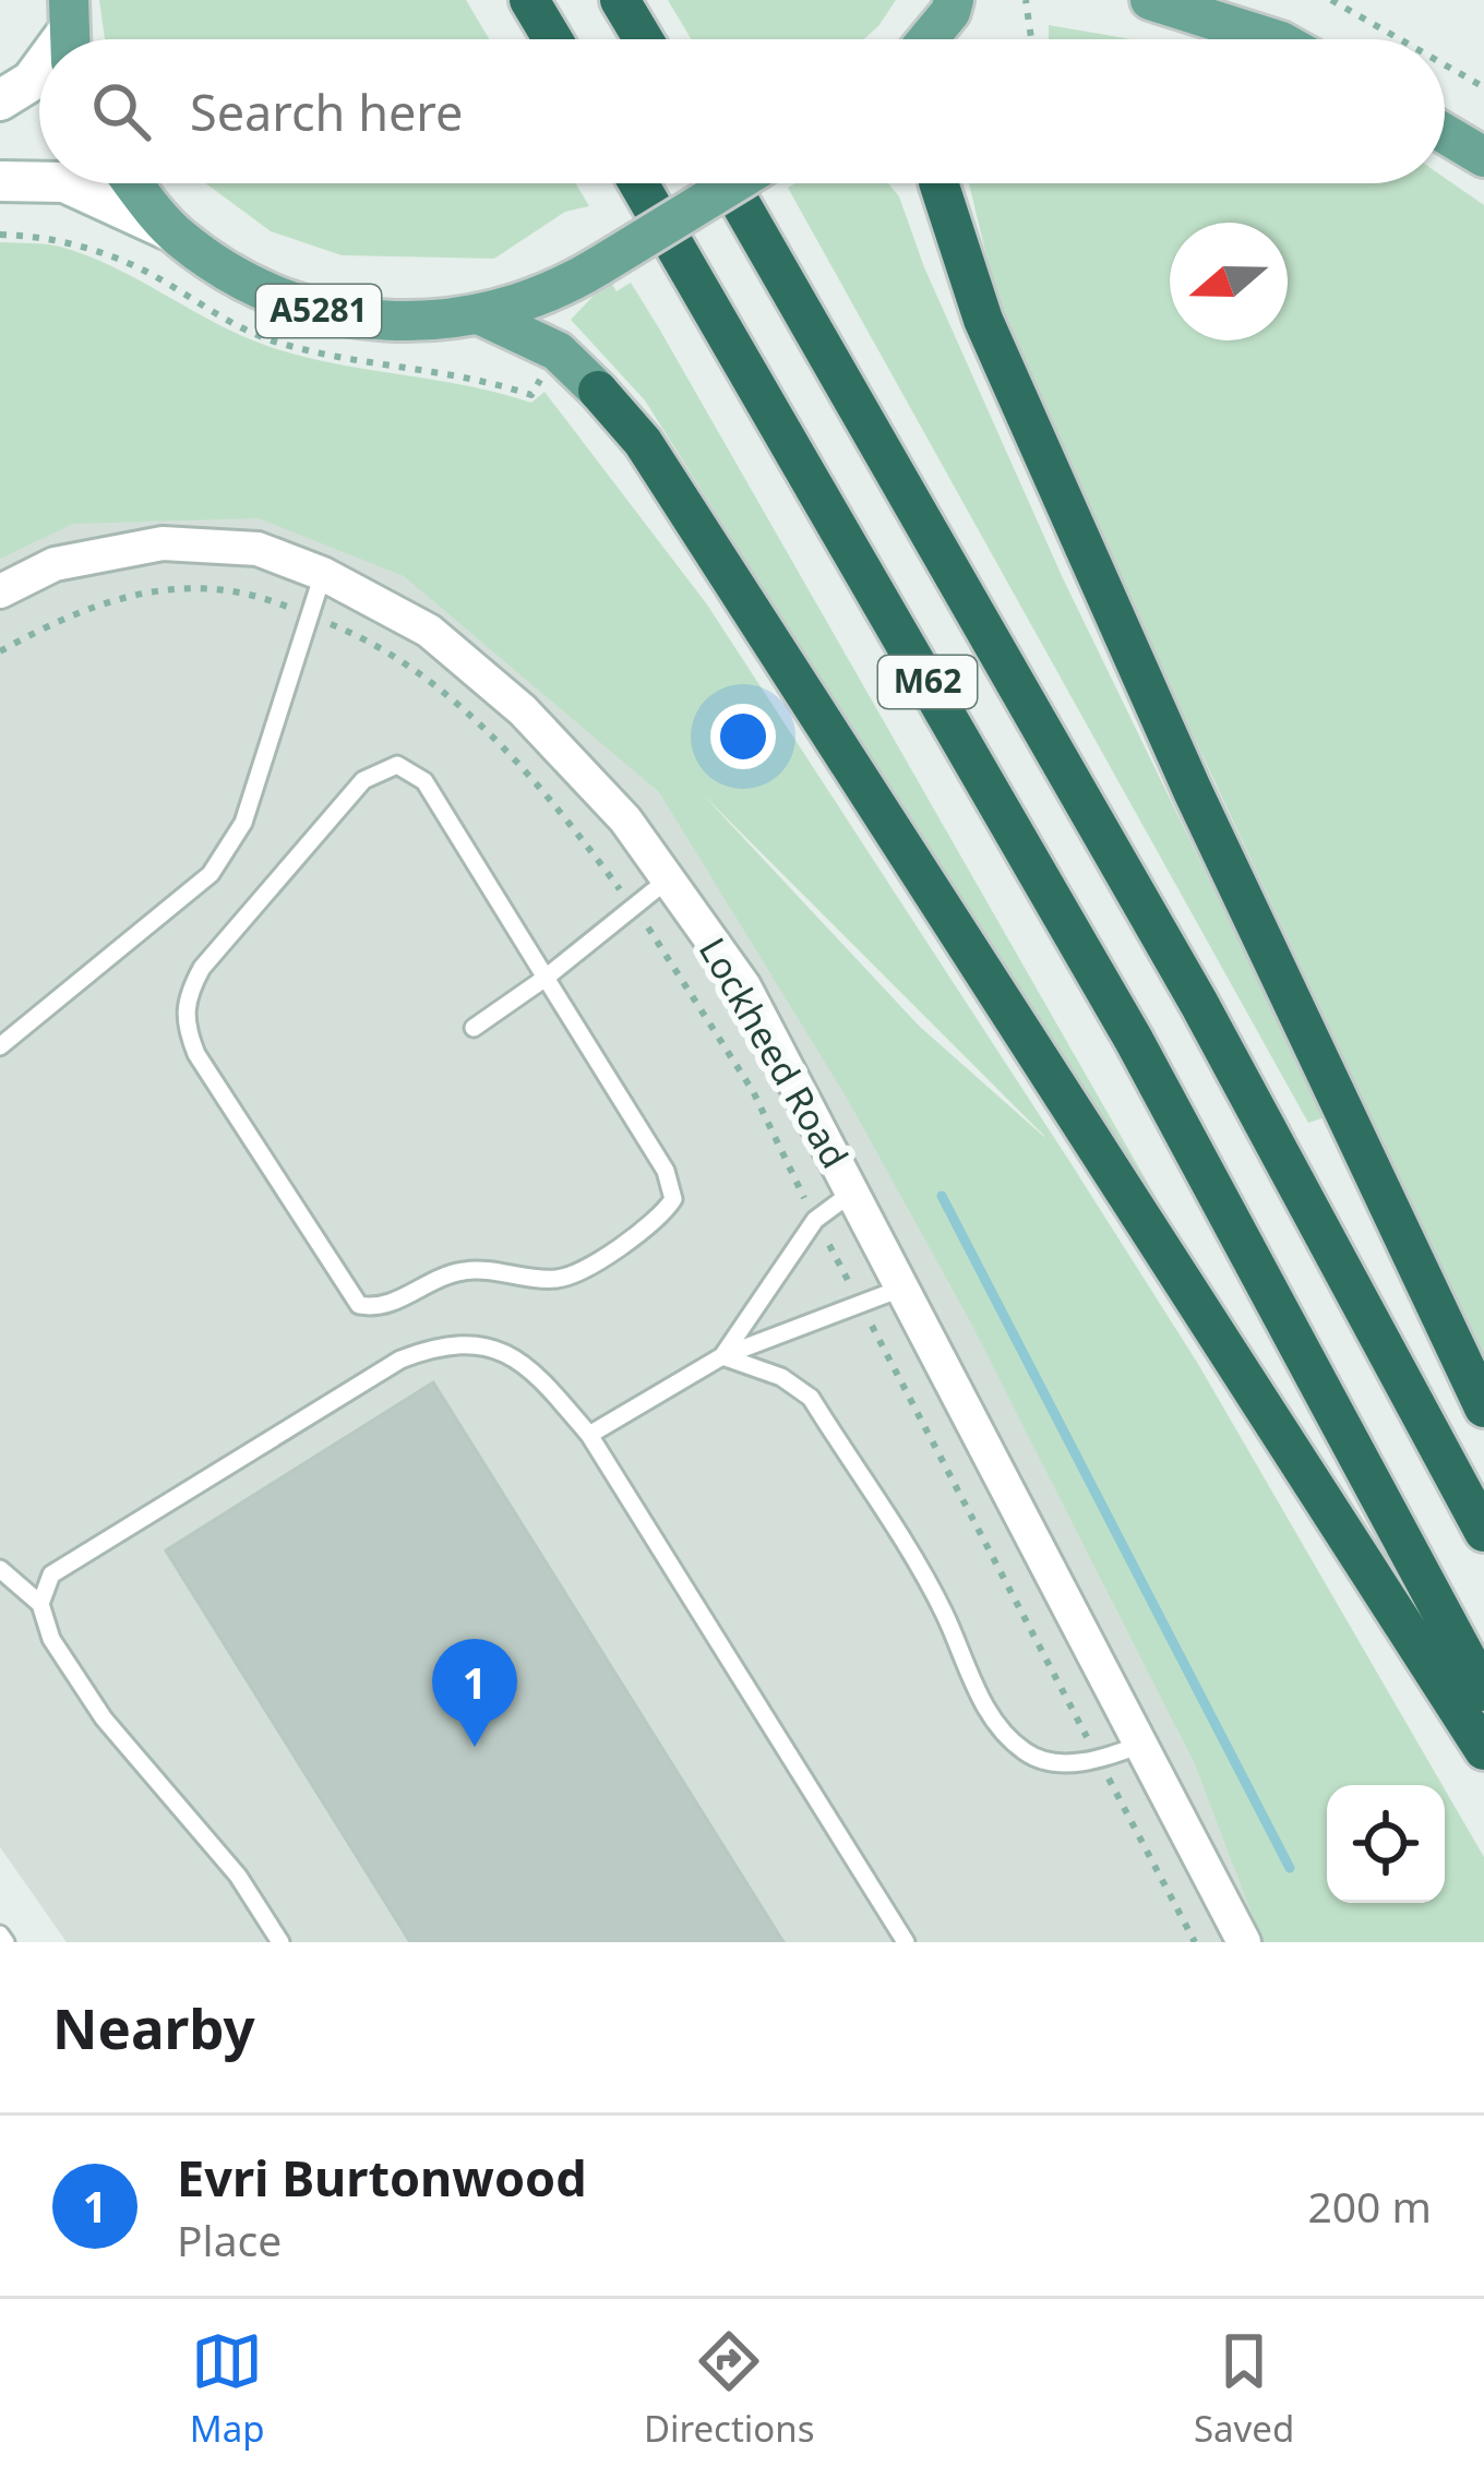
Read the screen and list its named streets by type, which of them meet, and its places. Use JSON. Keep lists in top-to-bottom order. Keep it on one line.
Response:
{"streets":{"highway":["M62"],"main road":["A5281"],"street":["Lockheed Road"]},"north":"left","page":{"search":"Search here","pins":"1","heading":"Nearby","list":[{"mark":"1","name":"Evri Burtonwood","note":"Place","value":"200 m"}],"nav":["Map","Directions","Saved"]}}
